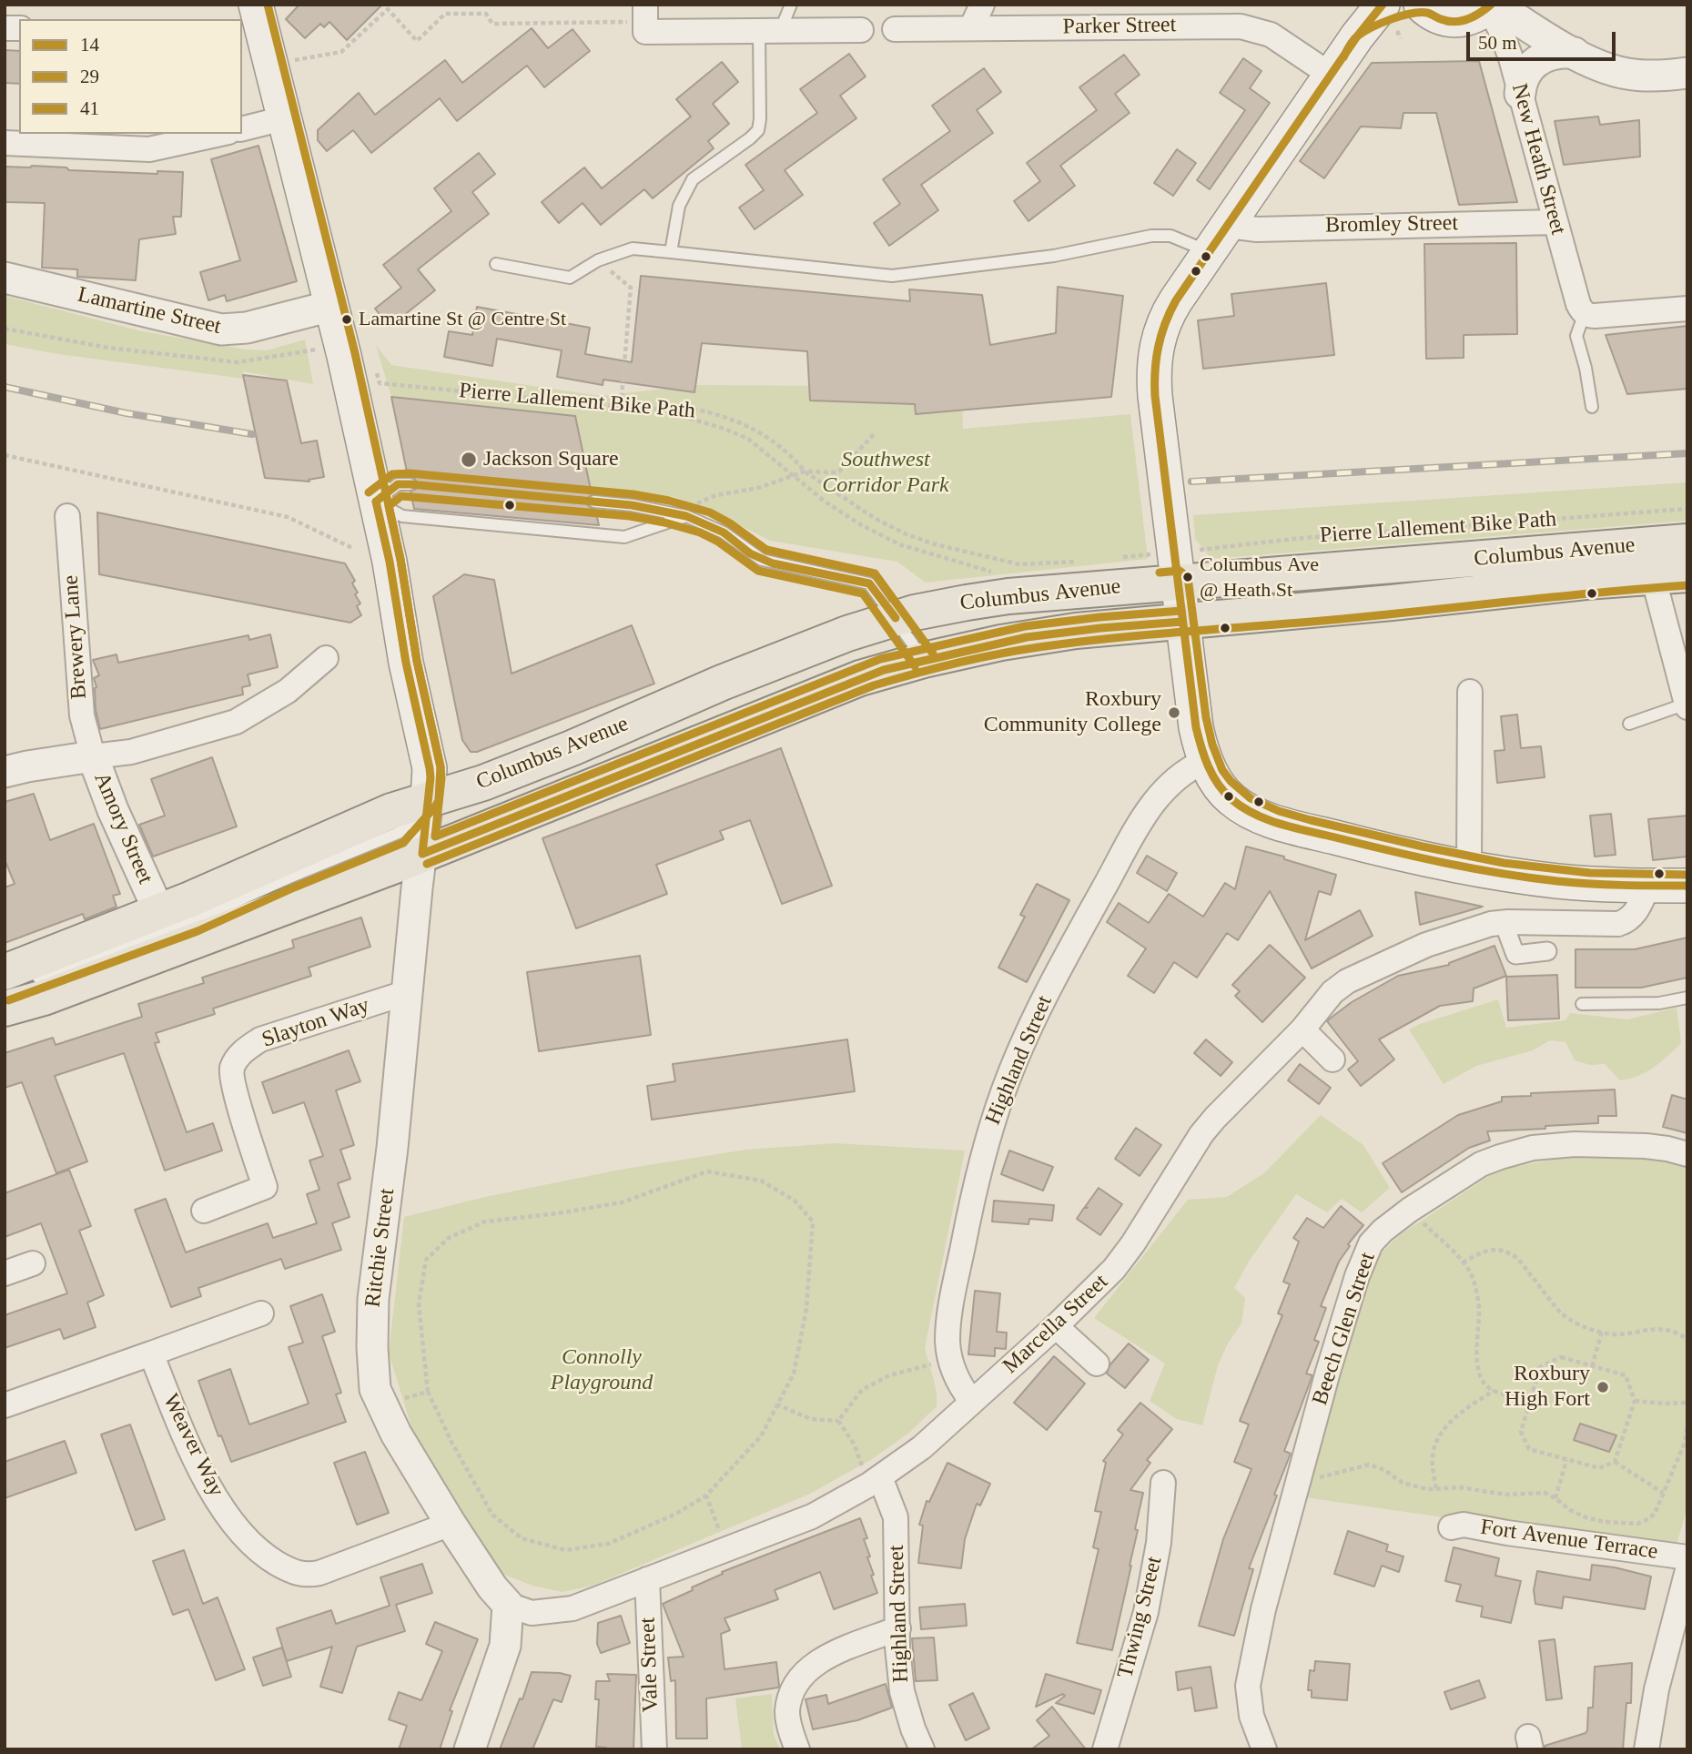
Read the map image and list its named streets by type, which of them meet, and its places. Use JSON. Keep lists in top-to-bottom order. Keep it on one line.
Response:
{"streets":{"main road":["Columbus Avenue"],"street":["Parker Street","New Heath Street","Bromley Street","Lamartine Street","Brewery Lane","Amory Street","Slayton Way","Highland Street","Ritchie Street","Marcella Street","Beech Glen Street","Weaver Way","Fort Avenue Terrace","Thwing Street","Vale Street"],"path":["Pierre Lallement Bike Path"]},"crossings":[["New Heath Street","Bromley Street"],["Columbus Avenue","Amory Street"],["Columbus Avenue","Ritchie Street"],["Brewery Lane","Amory Street"],["Slayton Way","Ritchie Street"],["Highland Street","Marcella Street"],["Ritchie Street","Marcella Street"],["Ritchie Street","Weaver Way"],["Marcella Street","Vale Street"]],"parks":["Southwest Corridor Park","Connolly Playground"],"places":["Lamartine St @ Centre St","Jackson Square","Columbus Ave @ Heath St","Roxbury Community College","Roxbury High Fort"],"lines":["transit line 14","transit line 41","transit line 29"],"legend":["14","29","41"],"scale_bar":"50 m"}
